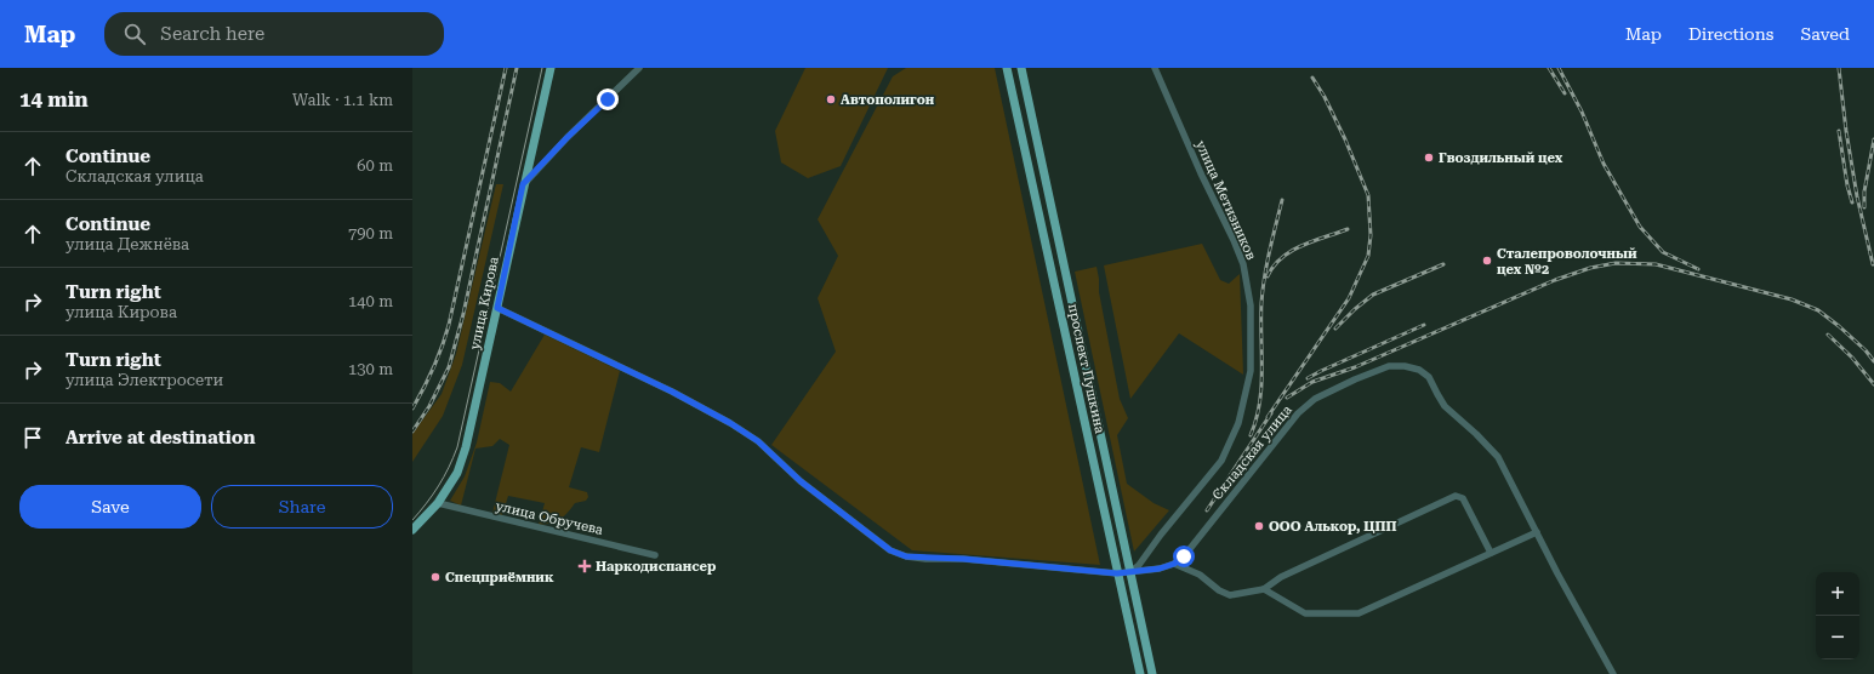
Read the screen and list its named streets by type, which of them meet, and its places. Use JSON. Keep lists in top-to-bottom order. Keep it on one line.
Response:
{"streets":{"main road":["улица Кирова","проспект Пушкина"],"street":["улица Метизников","Складская улица","улица Обручева"]},"crossings":[["улица Метизников","проспект Пушкина"],["улица Метизников","Складская улица"],["улица Кирова","Складская улица"],["улица Кирова","улица Обручева"],["проспект Пушкина","Складская улица"]],"places":{"other":["Автополигон","Гвоздильный цех","Сталепроволочный цех №2","ООО Алькор, ЦПП","Спецприёмник"],"health":["Наркодиспансер"]},"page":{"header":"Map","search":"Search here","nav":["Map","Directions","Saved"],"heading":["14 min","Walk · 1.1 km"],"list":[["Continue","Складская улица","60 m"],["Continue","улица Дежнёва","790 m"],["Turn right","улица Кирова","140 m"],["Turn right","улица Электросети","130 m"],"Arrive at destination"],"buttons":["Save","Share"],"map_buttons":["+","−"]}}
